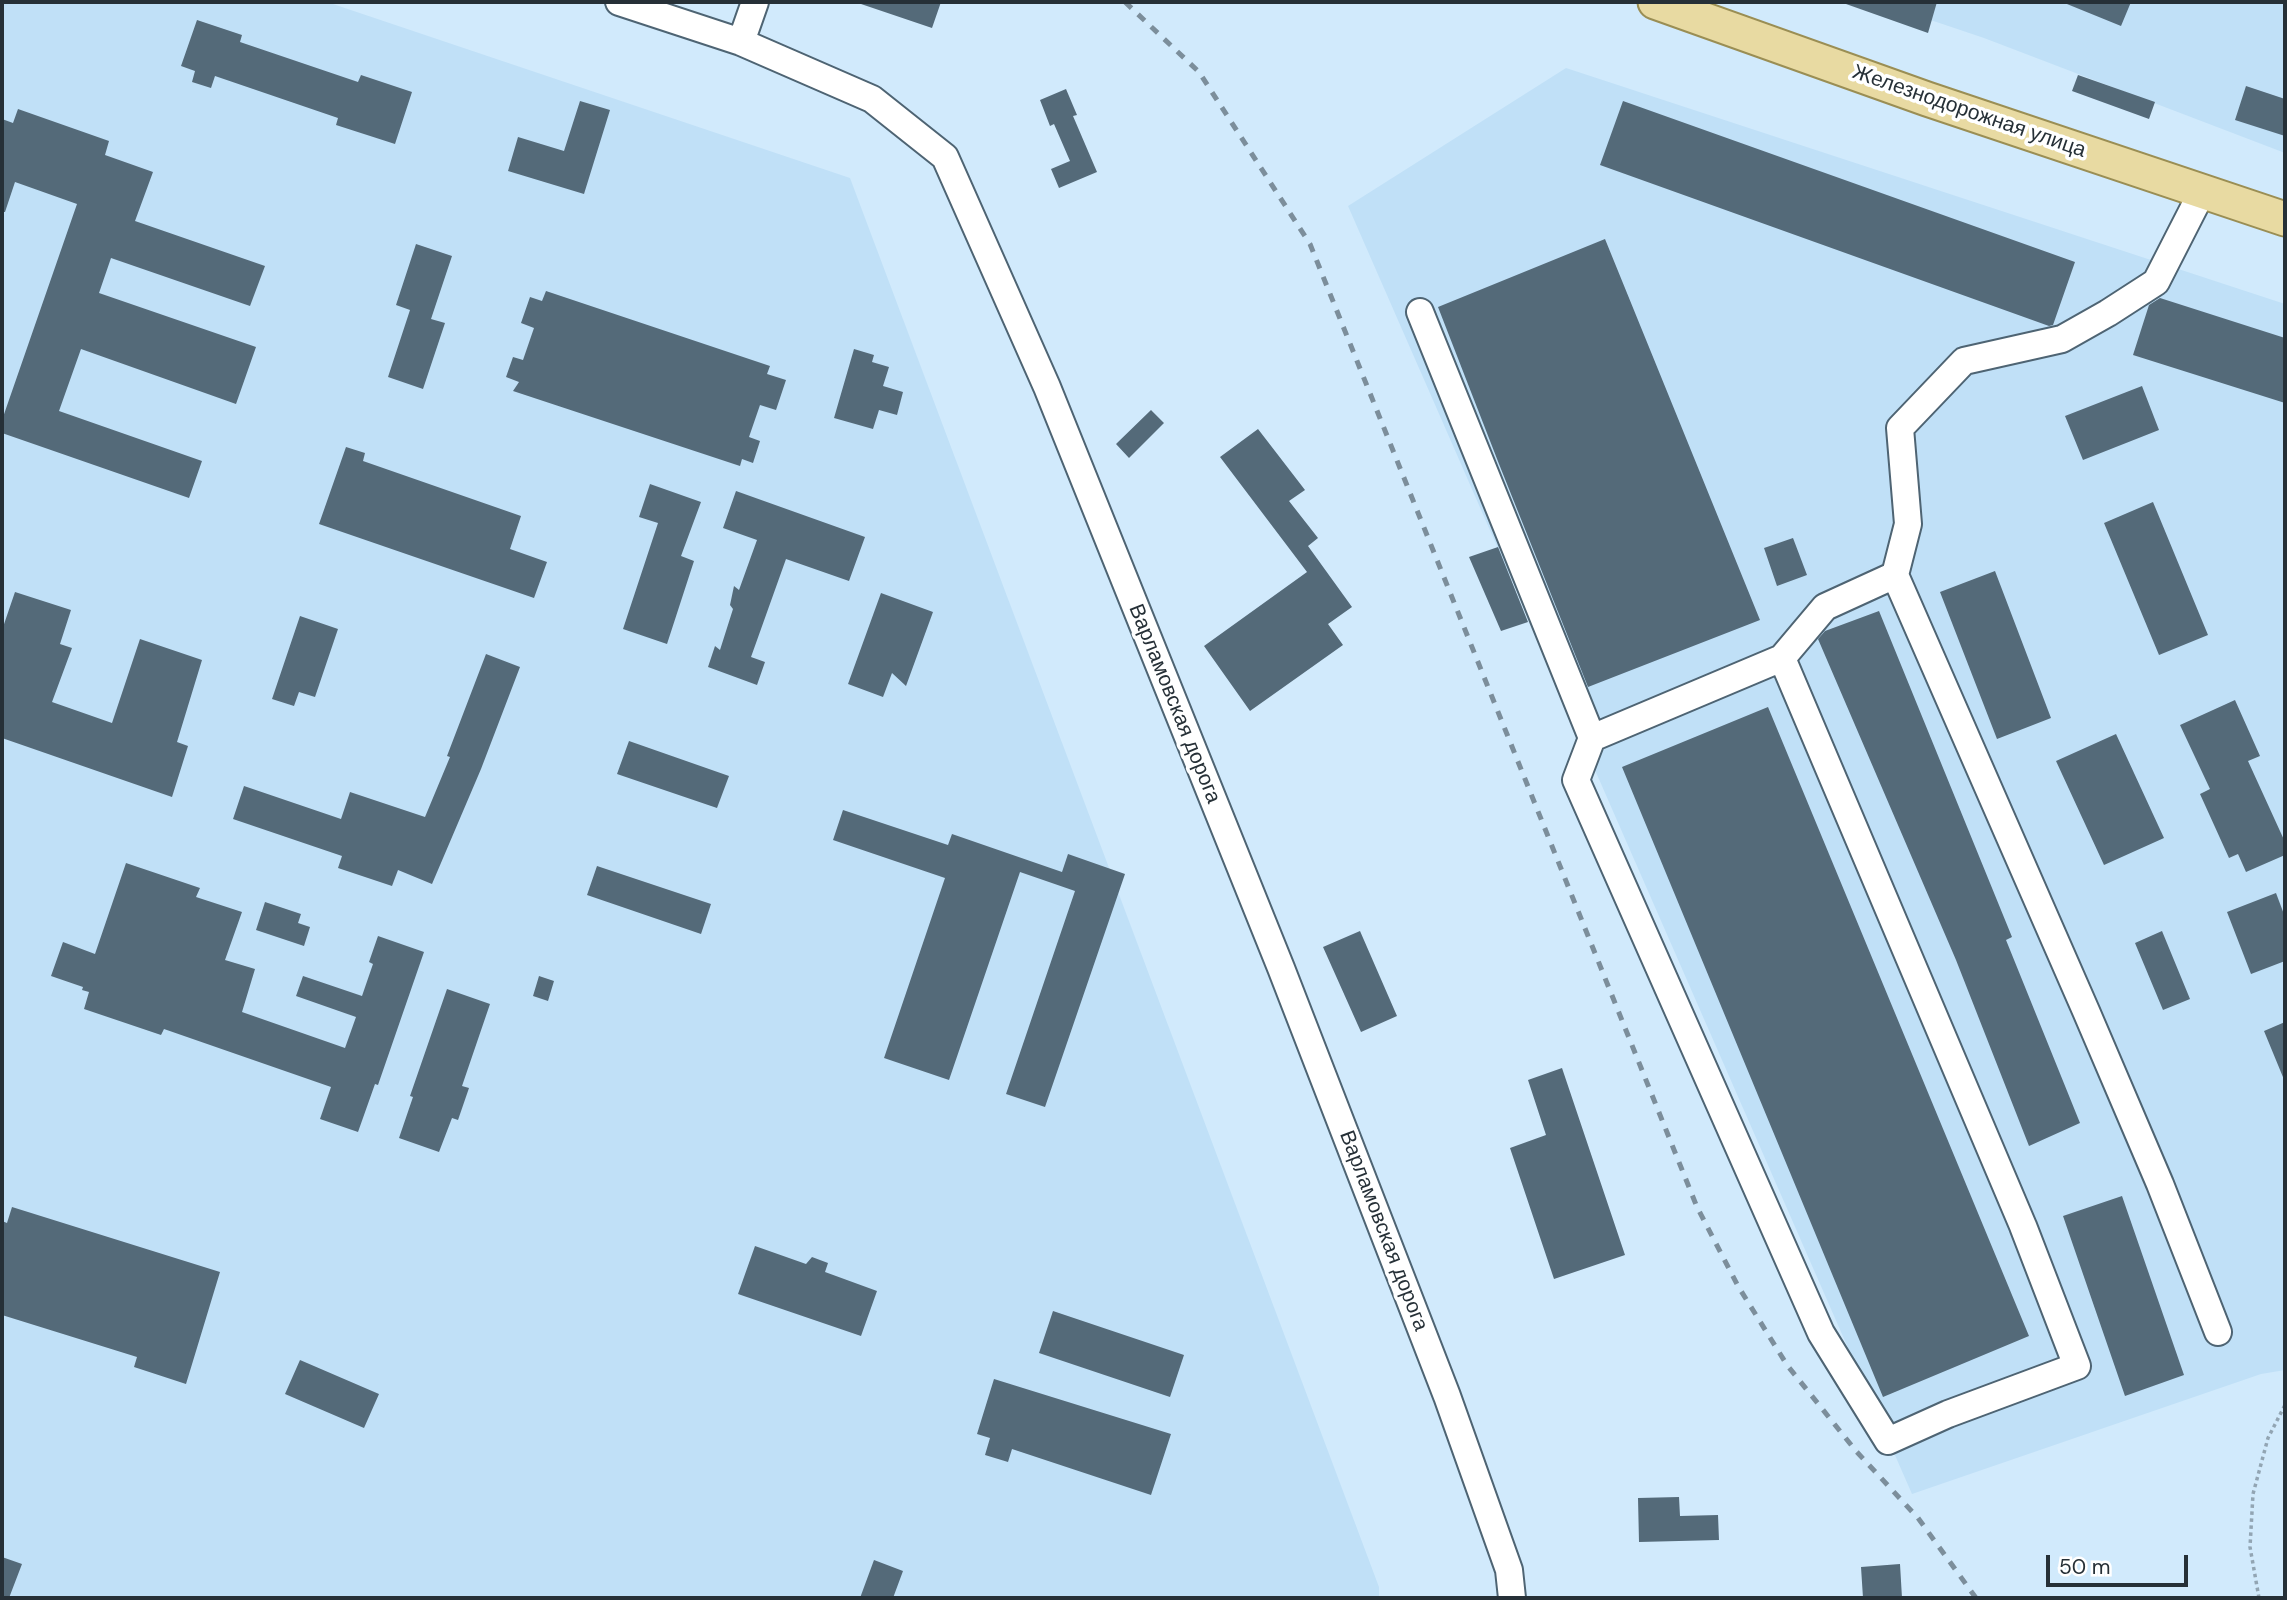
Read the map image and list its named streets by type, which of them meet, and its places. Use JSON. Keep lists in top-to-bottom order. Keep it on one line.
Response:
{"streets":{"main road":["Железнодорожная улица"],"street":["Варламовская дорога"]},"scale_bar":"50 m"}
